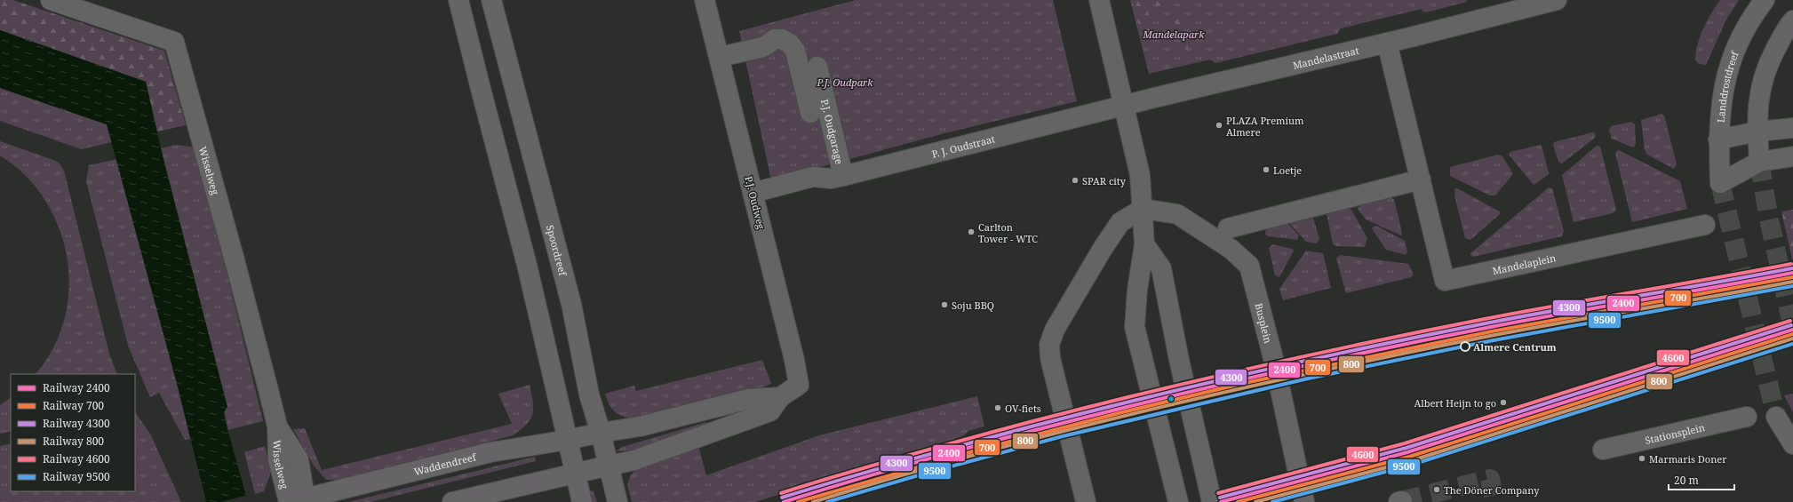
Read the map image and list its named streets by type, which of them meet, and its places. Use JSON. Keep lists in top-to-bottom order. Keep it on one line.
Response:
{"streets":{"main road":["Landdrostdreef","Spoordreef","Waddendreef"],"street":["Mandelastraat","P.J. Oudgarage","P. J. Oudstraat","Wisselweg","P.J. Oudweg","Mandelaplein","Busplein","Stationsplein"]},"crossings":[["Mandelastraat","P. J. Oudstraat"],["Mandelastraat","Mandelaplein"],["P.J. Oudgarage","P. J. Oudstraat"],["P.J. Oudgarage","P.J. Oudweg"],["P. J. Oudstraat","P.J. Oudweg"],["Wisselweg","Waddendreef"],["P.J. Oudweg","Spoordreef"],["Spoordreef","Waddendreef"]],"parks":["Mandelapark","P.J. Oudpark"],"places":["PLAZA Premium Almere","Loetje","SPAR city","Carlton Tower - WTC","Soju BBQ","Almere Centrum","Albert Heijn to go","OV-fiets","Marmaris Doner","The Döner Company"],"lines":["rail line 4600","rail line 4300","rail line 2400","rail line 700","rail line 800","rail line 9500"],"legend":["Railway 2400","Railway 700","Railway 4300","Railway 800","Railway 4600","Railway 9500"],"scale_bar":"20 m"}
